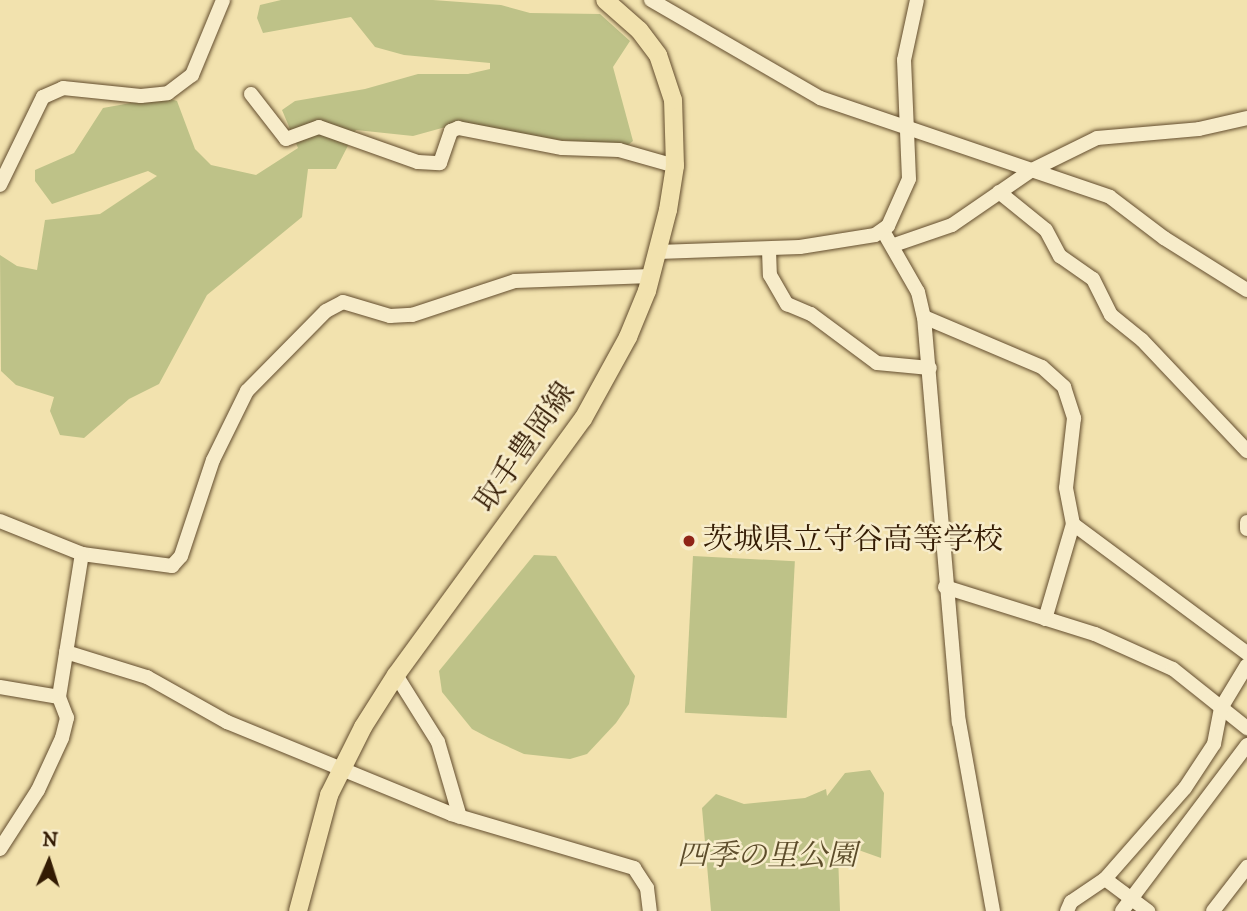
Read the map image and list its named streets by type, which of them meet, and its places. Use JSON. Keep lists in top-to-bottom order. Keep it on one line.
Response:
{"streets":{"main road":["取手豊岡線"]},"parks":["四季の里公園"],"places":["茨城県立守谷高等学校"],"north":"top"}
